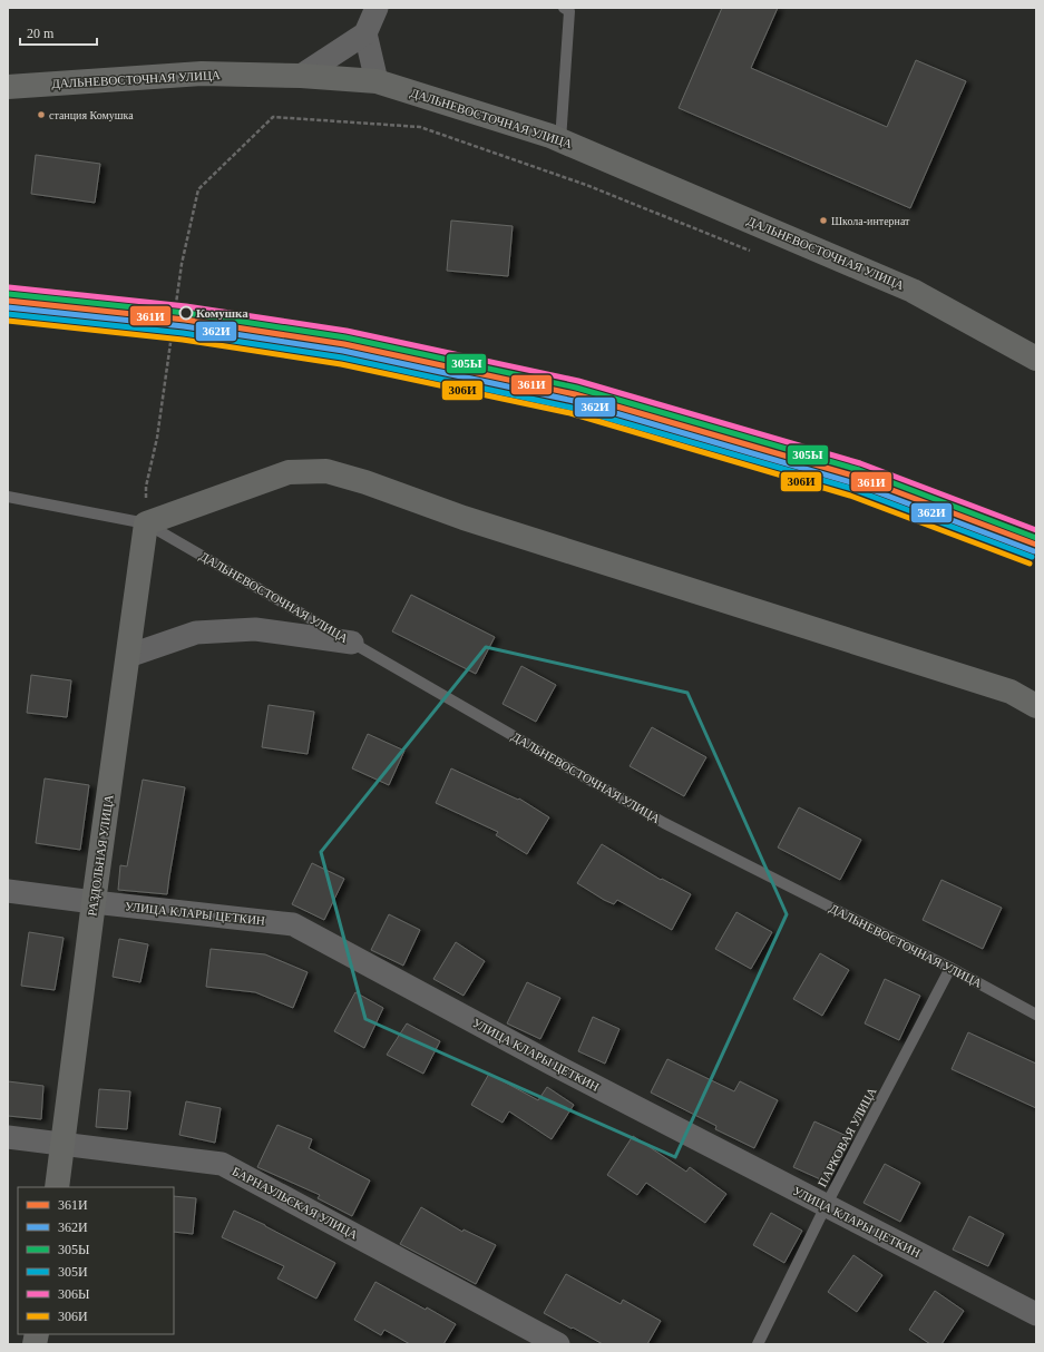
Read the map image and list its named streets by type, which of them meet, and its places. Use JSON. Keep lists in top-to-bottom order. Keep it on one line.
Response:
{"streets":{"street":["ДАЛЬНЕВОСТОЧНАЯ УЛИЦА","РАЗДОЛЬНАЯ УЛИЦА","УЛИЦА КЛАРЫ ЦЕТКИН","БАРНАУЛЬСКАЯ УЛИЦА"],"lane":["ПАРКОВАЯ УЛИЦА"]},"crossings":[["ДАЛЬНЕВОСТОЧНАЯ УЛИЦА","РАЗДОЛЬНАЯ УЛИЦА"],["ДАЛЬНЕВОСТОЧНАЯ УЛИЦА","ПАРКОВАЯ УЛИЦА"],["РАЗДОЛЬНАЯ УЛИЦА","УЛИЦА КЛАРЫ ЦЕТКИН"],["РАЗДОЛЬНАЯ УЛИЦА","БАРНАУЛЬСКАЯ УЛИЦА"],["УЛИЦА КЛАРЫ ЦЕТКИН","ПАРКОВАЯ УЛИЦА"]],"places":["станция Комушка","Школа-интернат","Комушка"],"lines":["transit line 306Ы","transit line 305Ы","transit line 361И","transit line 362И","transit line 305И","transit line 306И"],"legend":["361И","362И","305Ы","305И","306Ы","306И"],"scale_bar":"20 m"}
